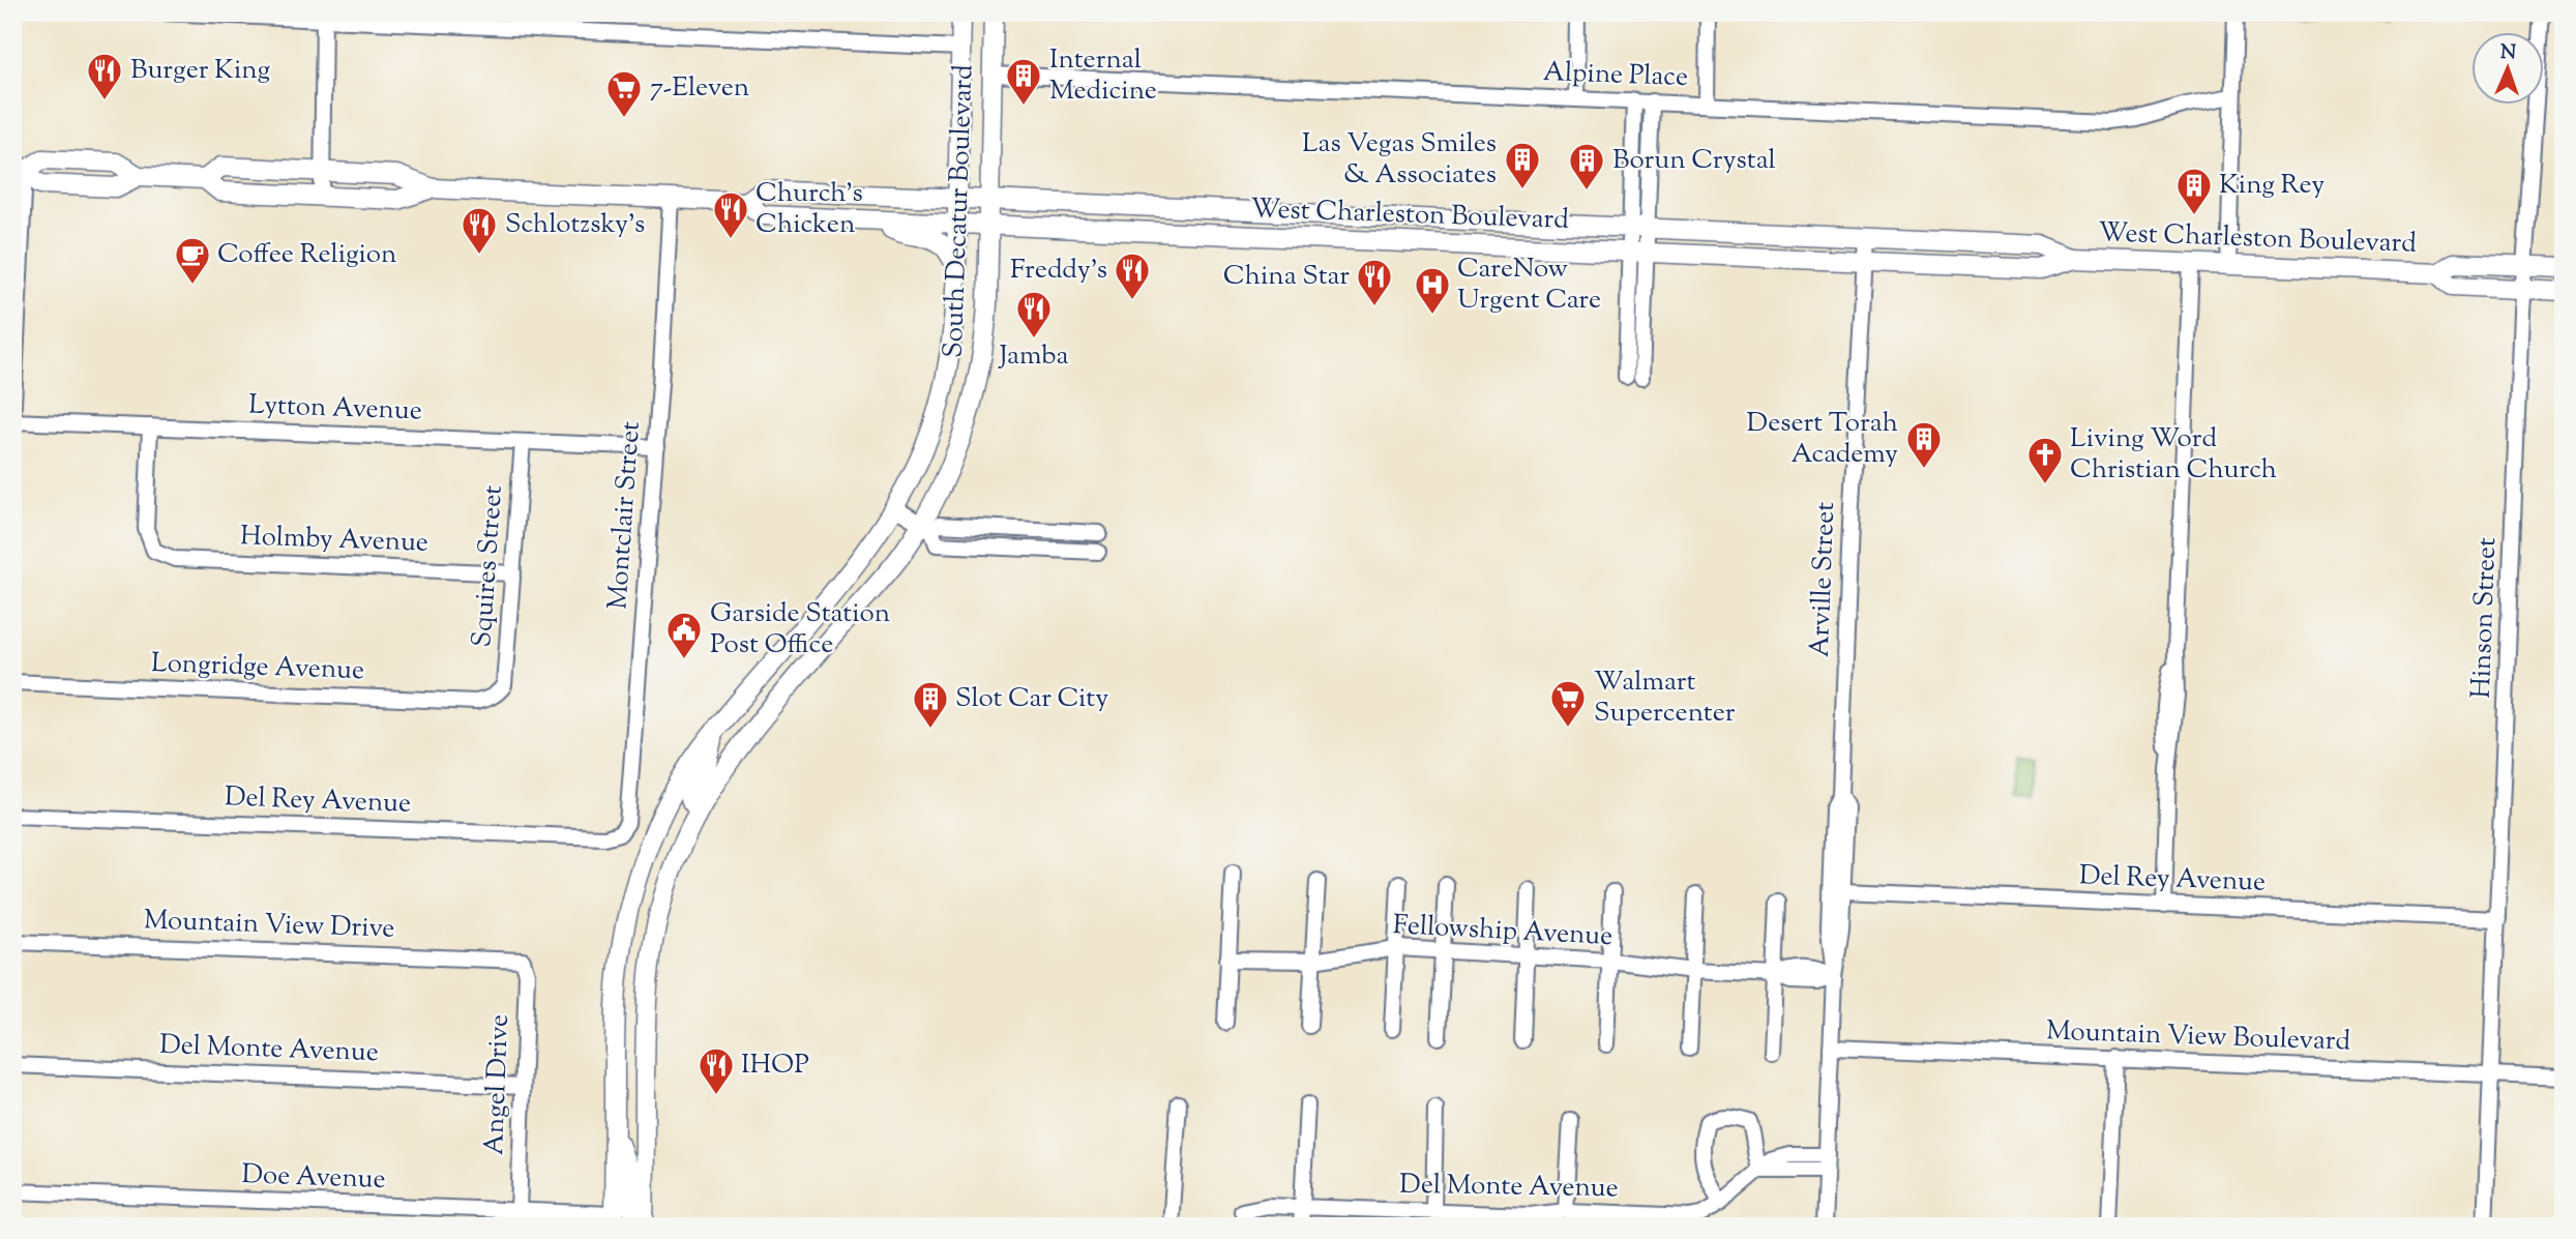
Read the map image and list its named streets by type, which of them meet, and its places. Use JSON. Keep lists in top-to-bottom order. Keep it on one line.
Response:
{"streets":{"main road":["South Decatur Boulevard","West Charleston Boulevard"],"street":["Alpine Place","Lytton Avenue","Montclair Street","Holmby Avenue","Squires Street","Arville Street","Hinson Street","Longridge Avenue","Del Rey Avenue","Mountain View Drive","Fellowship Avenue","Mountain View Boulevard","Del Monte Avenue","Angel Drive","Doe Avenue"]},"crossings":[["Alpine Place","South Decatur Boulevard"],["South Decatur Boulevard","West Charleston Boulevard"],["South Decatur Boulevard","Doe Avenue"],["West Charleston Boulevard","Montclair Street"],["West Charleston Boulevard","Arville Street"],["West Charleston Boulevard","Hinson Street"],["Lytton Avenue","Montclair Street"],["Lytton Avenue","Holmby Avenue"],["Lytton Avenue","Squires Street"],["Montclair Street","Del Rey Avenue"],["Holmby Avenue","Squires Street"],["Squires Street","Longridge Avenue"],["Arville Street","Del Rey Avenue"],["Arville Street","Fellowship Avenue"],["Arville Street","Mountain View Boulevard"],["Arville Street","Del Monte Avenue"],["Hinson Street","Del Rey Avenue"],["Hinson Street","Mountain View Boulevard"],["Mountain View Drive","Angel Drive"],["Del Monte Avenue","Angel Drive"],["Angel Drive","Doe Avenue"]],"places":{"restaurant":["Burger King","Church's Chicken","Schlotzsky's","Freddy's","China Star","Jamba","IHOP"],"building":["Internal Medicine","Las Vegas Smiles & Associates","Borun Crystal","King Rey","Desert Torah Academy","Slot Car City"],"supermarket":["7-Eleven","Walmart Supercenter"],"cafe":["Coffee Religion"],"hospital":["CareNow Urgent Care"],"church":["Living Word Christian Church"],"public building":["Garside Station Post Office"]},"north":"top"}
